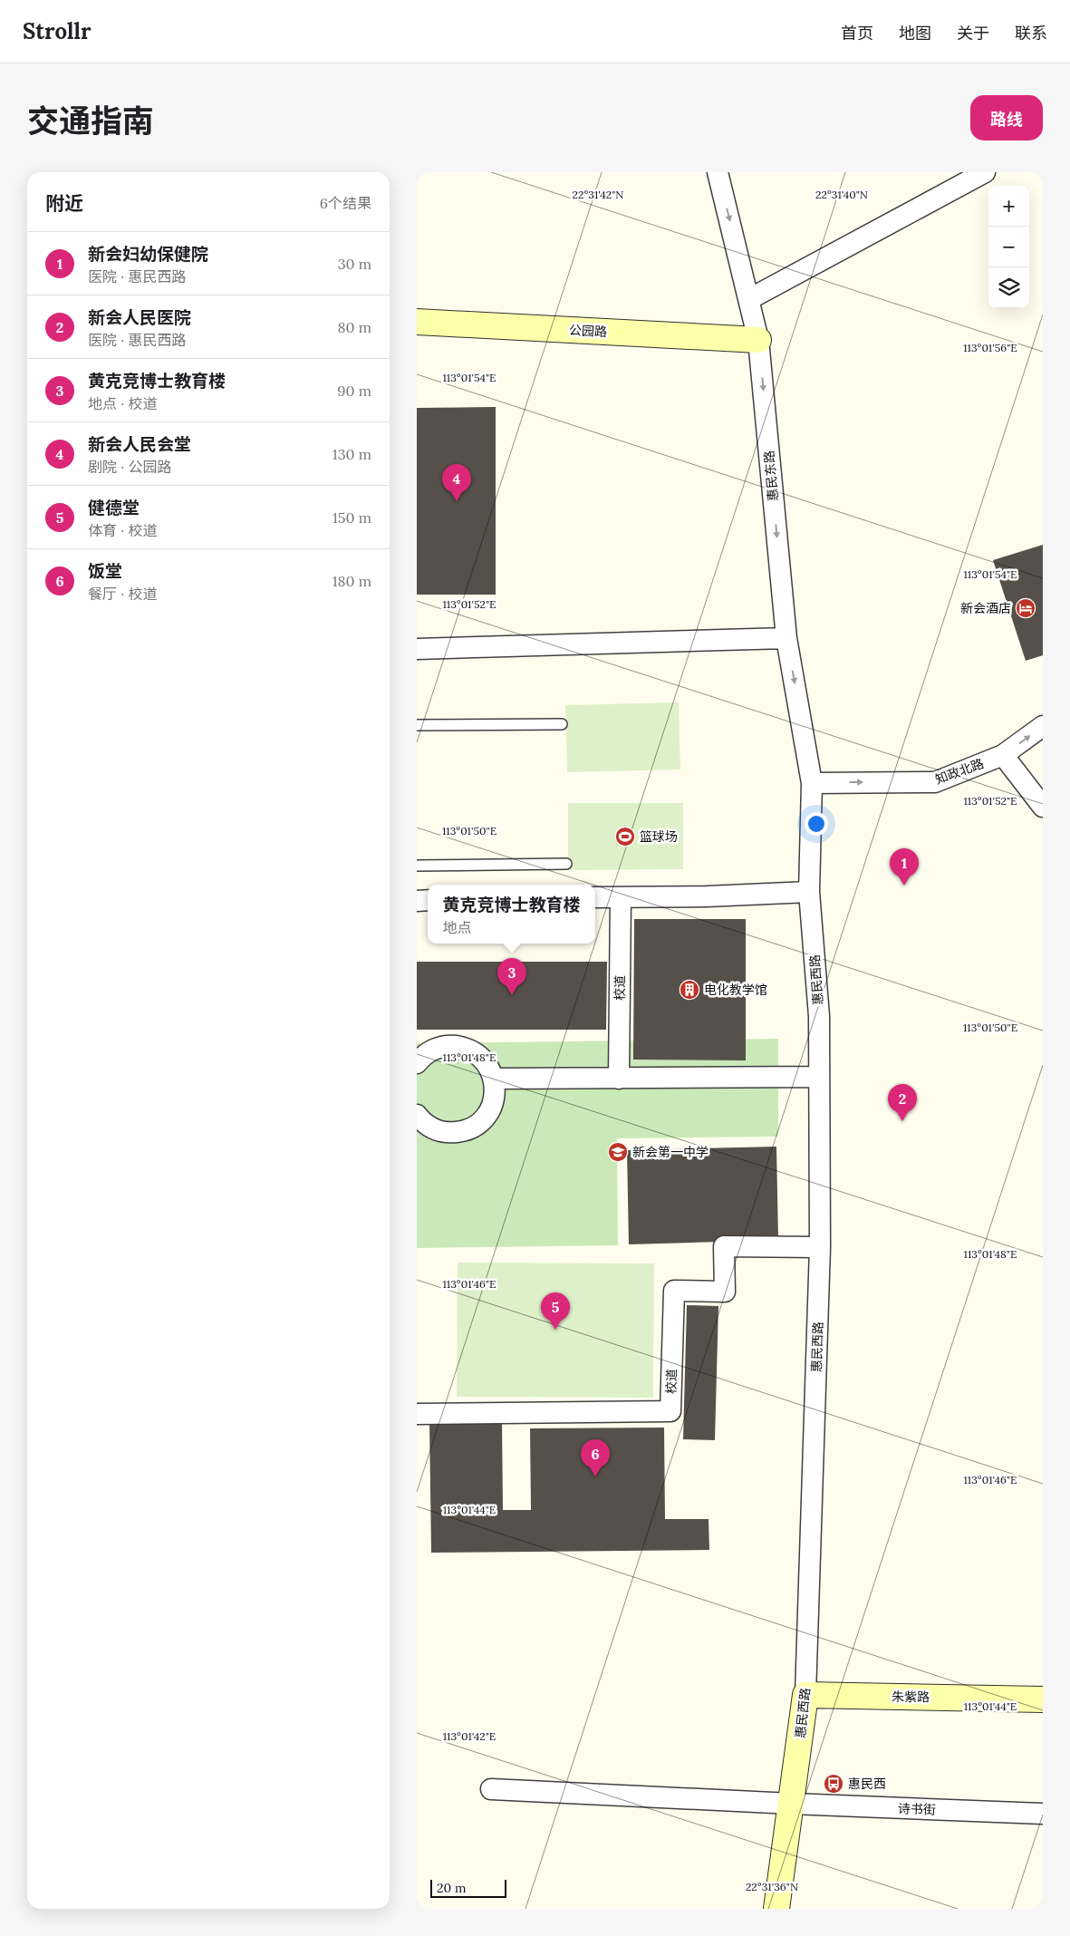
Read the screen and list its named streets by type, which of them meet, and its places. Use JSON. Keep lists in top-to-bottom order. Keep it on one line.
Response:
{"streets":{"street":["公园路","惠民东路","知政北路","惠民西路","校道","朱紫路","诗书街"]},"crossings":[["公园路","惠民东路"],["惠民东路","知政北路"],["惠民东路","惠民西路"],["知政北路","惠民西路"],["惠民西路","校道"],["惠民西路","朱紫路"],["惠民西路","诗书街"]],"one_way":["惠民东路","知政北路"],"places":{"hotel":["新会酒店"],"sports":["篮球场"],"building":["电化教学馆"],"school or university":["新会第一中学"],"bus stop":["惠民西"]},"scale_bar":"20 m","page":{"header":"Strollr","nav":["首页","地图","关于","联系"],"title":"交通指南","buttons":"路线","heading":["附近","6个结果"],"map_buttons":["+","−"],"list":[{"mark":"1","name":"新会妇幼保健院","note":"医院 · 惠民西路","value":"30 m"},{"mark":"2","name":"新会人民医院","note":"医院 · 惠民西路","value":"80 m"},{"mark":"3","name":"黄克竞博士教育楼","note":"地点 · 校道","value":"90 m"},{"mark":"4","name":"新会人民会堂","note":"剧院 · 公园路","value":"130 m"},{"mark":"5","name":"健德堂","note":"体育 · 校道","value":"150 m"},{"mark":"6","name":"饭堂","note":"餐厅 · 校道","value":"180 m"}],"pins":["4","1","3","2","5","6"],"popup":["黄克竞博士教育楼","地点"],"scale":"20 m"},"coordinates":["22°31'42\"N","22°31'40\"N","113°01'56\"E","113°01'54\"E","113°01'52\"E","113°01'50\"E","113°01'48\"E","113°01'46\"E","113°01'44\"E","113°01'42\"E","22°31'36\"N"]}
